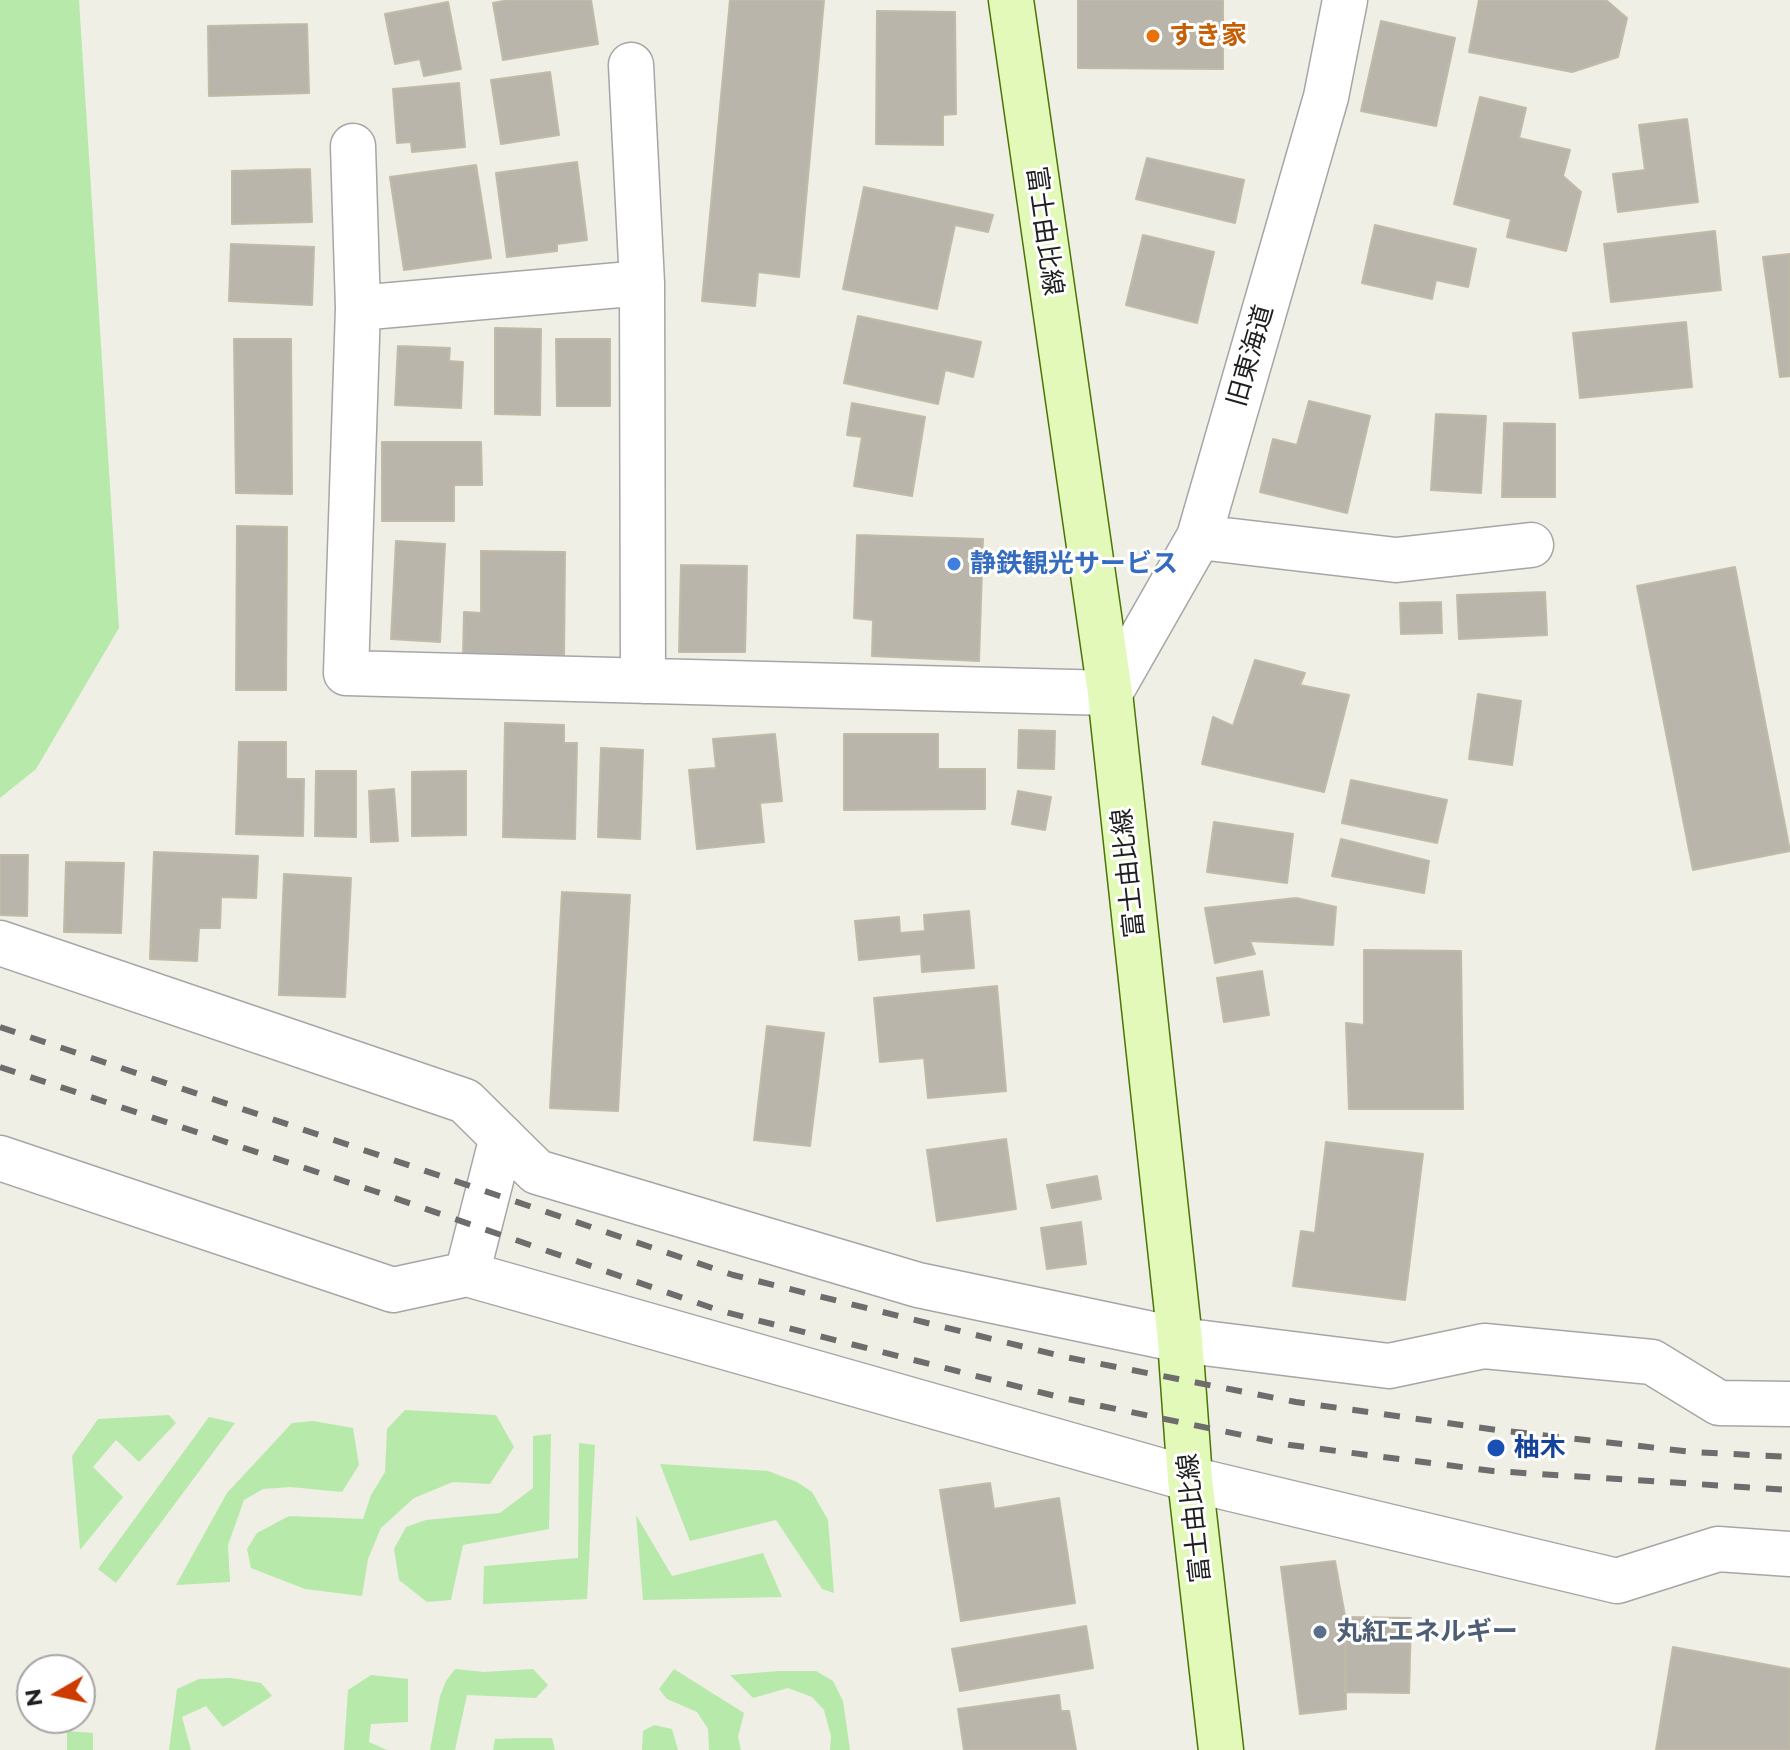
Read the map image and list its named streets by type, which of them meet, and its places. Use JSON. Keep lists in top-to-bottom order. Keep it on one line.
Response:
{"streets":{"main road":["富士由比線"],"street":["旧東海道"]},"crossings":[["富士由比線","旧東海道"]],"places":["すき家","静鉄観光サービス","柚木","丸紅エネルギー"],"north":"left"}
